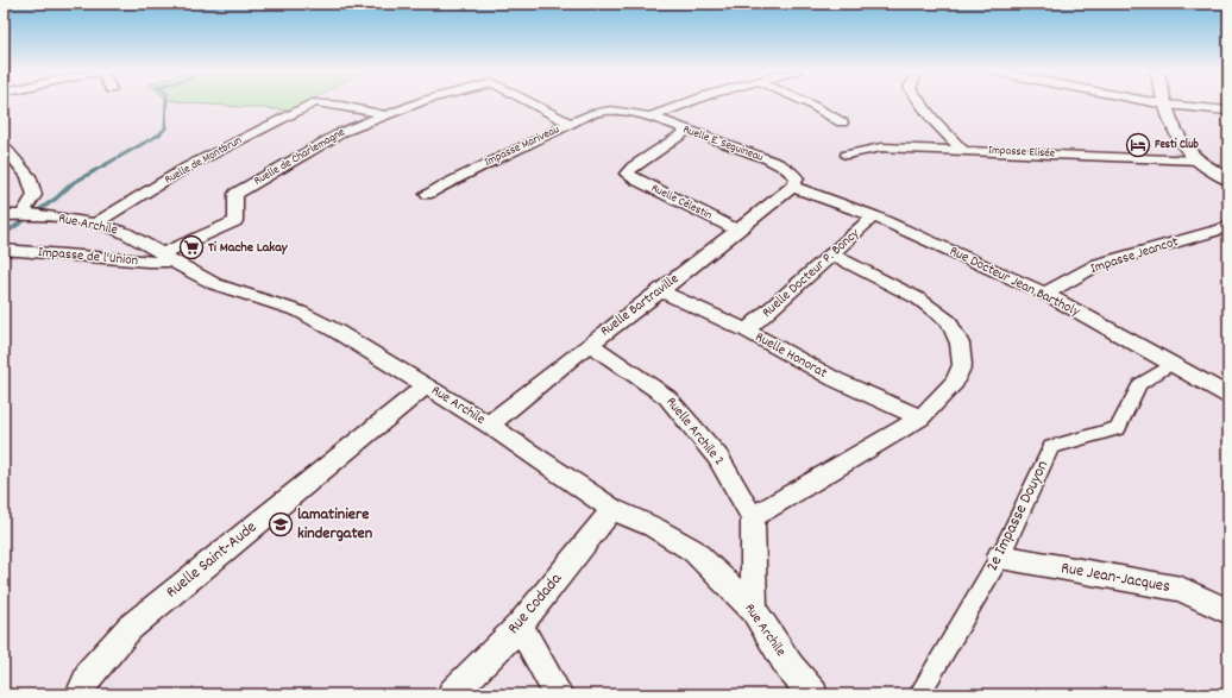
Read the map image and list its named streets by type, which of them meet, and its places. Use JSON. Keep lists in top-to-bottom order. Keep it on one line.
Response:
{"streets":{"street":["Ruelle E. Seguineau","Impasse Mariveau","Impasse Elisée","Ruelle de Charlemagne","Ruelle de Montbrun","Ruelle Célestin","Rue Archile","Impasse Jeancot","Impasse de l'Union","Ruelle Docteur P. Boncy","Rue Docteur Jean Bartholy","Ruelle Bartraville","Ruelle Honorat","Ruelle Archile 2","2e Impasse Douyon","Ruelle Saint-Aude","Rue Jean-Jacques","Rue Codada"]},"crossings":[["Ruelle E. Seguineau","Impasse Mariveau"],["Ruelle E. Seguineau","Ruelle Célestin"],["Ruelle E. Seguineau","Rue Docteur Jean Bartholy"],["Ruelle E. Seguineau","Ruelle Bartraville"],["Impasse Mariveau","Ruelle de Charlemagne"],["Ruelle de Charlemagne","Ruelle de Montbrun"],["Ruelle de Charlemagne","Rue Archile"],["Ruelle de Charlemagne","Impasse de l'Union"],["Ruelle de Montbrun","Rue Archile"],["Ruelle Célestin","Ruelle Bartraville"],["Rue Archile","Impasse de l'Union"],["Rue Archile","Ruelle Bartraville"],["Rue Archile","Ruelle Archile 2"],["Rue Archile","Ruelle Saint-Aude"],["Rue Archile","Rue Codada"],["Impasse Jeancot","Rue Docteur Jean Bartholy"],["Ruelle Docteur P. Boncy","Rue Docteur Jean Bartholy"],["Ruelle Docteur P. Boncy","Ruelle Honorat"],["Rue Docteur Jean Bartholy","Ruelle Bartraville"],["Rue Docteur Jean Bartholy","2e Impasse Douyon"],["Ruelle Bartraville","Ruelle Honorat"],["Ruelle Bartraville","Ruelle Archile 2"],["2e Impasse Douyon","Rue Jean-Jacques"]],"places":{"hotel":["Festi Club"],"supermarket":["Ti Mache Lakay"],"school or university":["lamatiniere kindergaten"]}}
